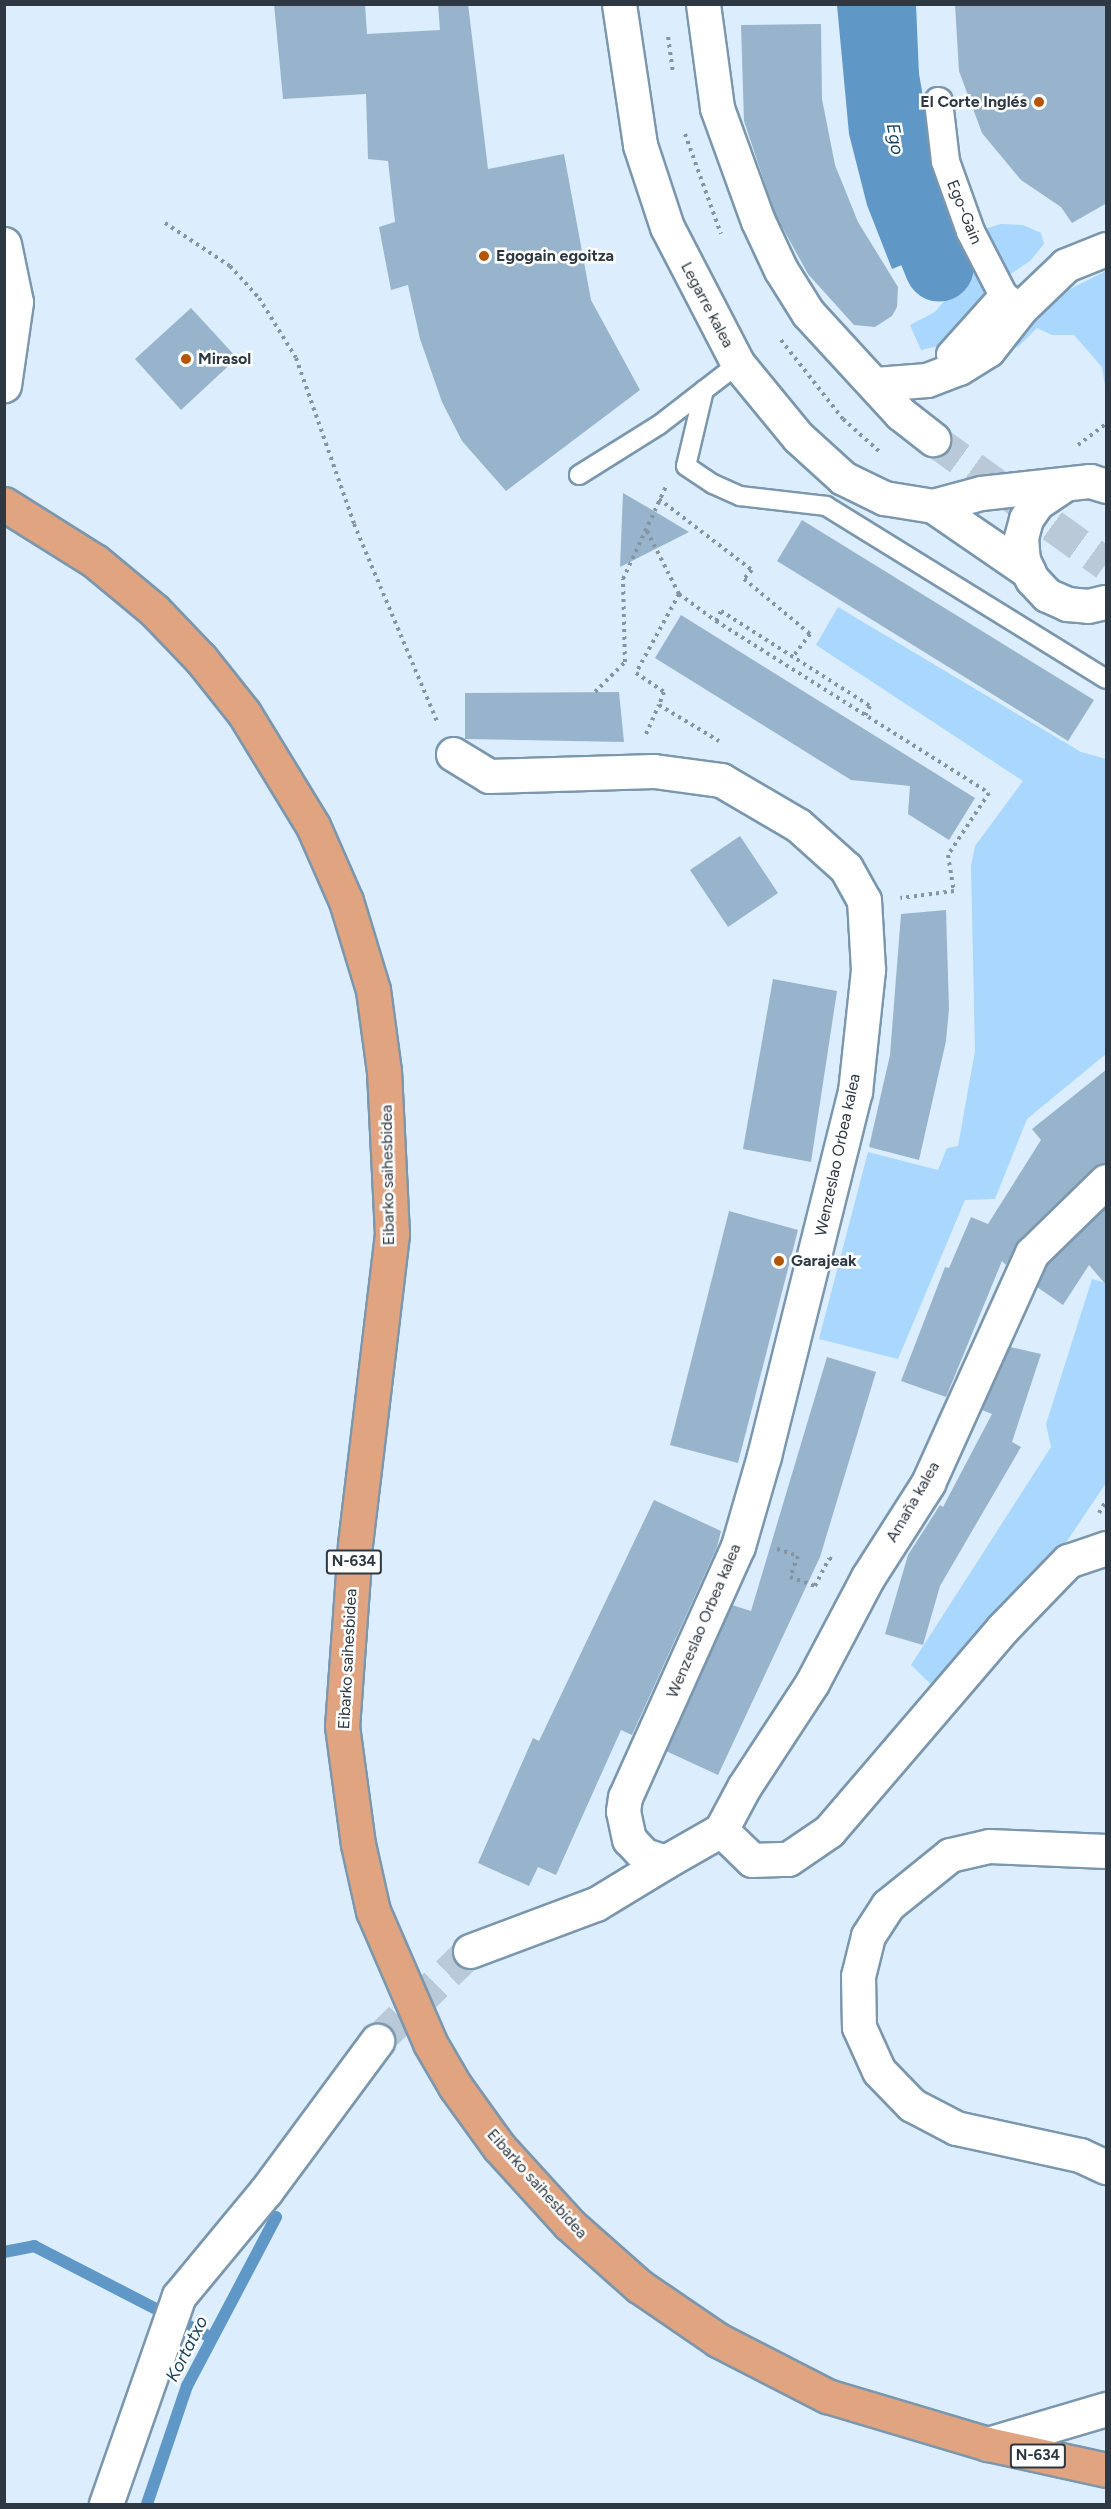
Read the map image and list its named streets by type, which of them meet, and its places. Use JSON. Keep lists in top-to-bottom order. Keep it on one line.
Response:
{"streets":{"highway":["Eibarko saihesbidea","N-634"],"street":["Ego-Gain","Legarre kalea","Wenzeslao Orbea kalea","Amaña kalea"]},"water":["Ego","Kortatxo"],"places":["El Corte Inglés","Egogain egoitza","Mirasol","Garajeak"]}
